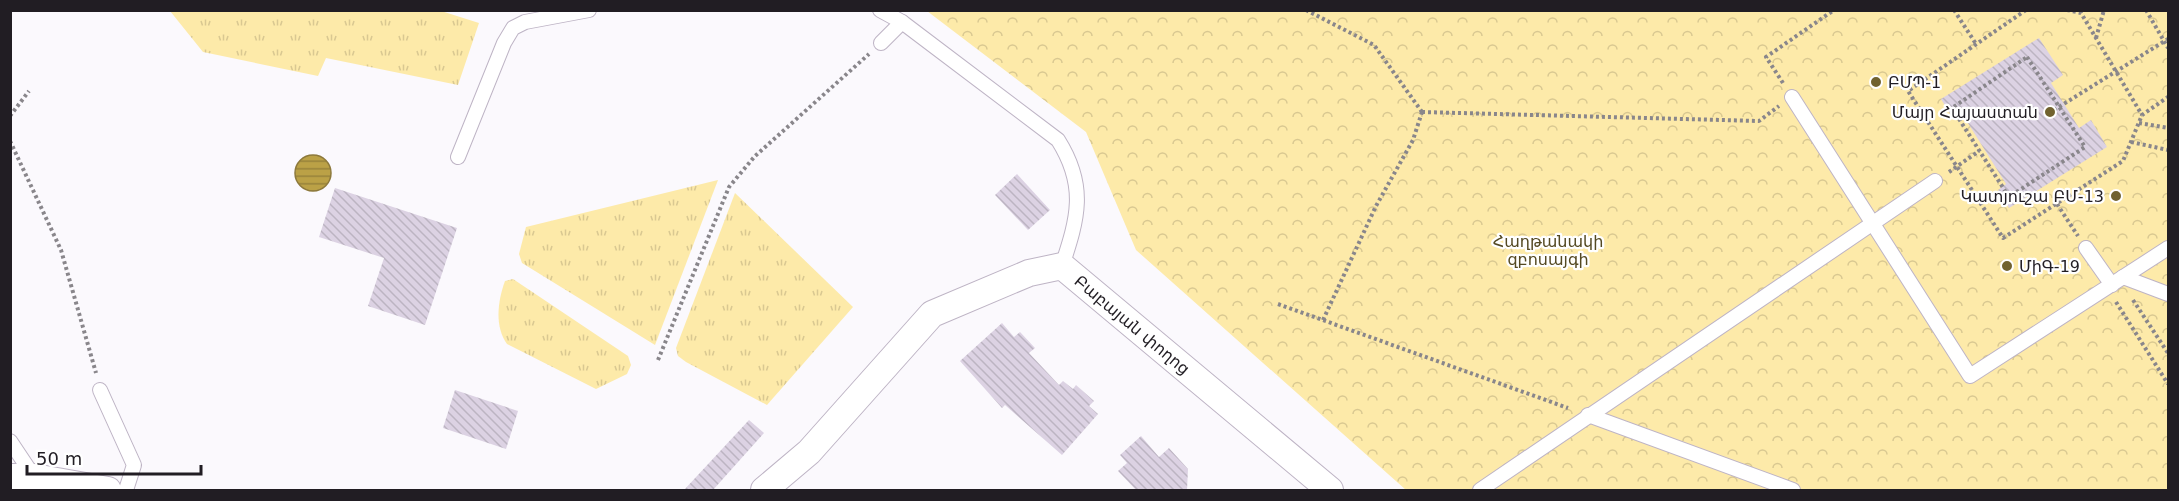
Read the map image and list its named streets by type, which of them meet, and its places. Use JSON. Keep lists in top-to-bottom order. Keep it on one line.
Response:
{"streets":{"street":["Բաբայան փողոց"]},"parks":["Հաղթանակի զբոսայգի"],"places":["ԲՄՊ-1","Մայր Հայաստան","Կատյուշա ԲՄ-13","ՄիԳ-19"],"scale_bar":"50 m"}
